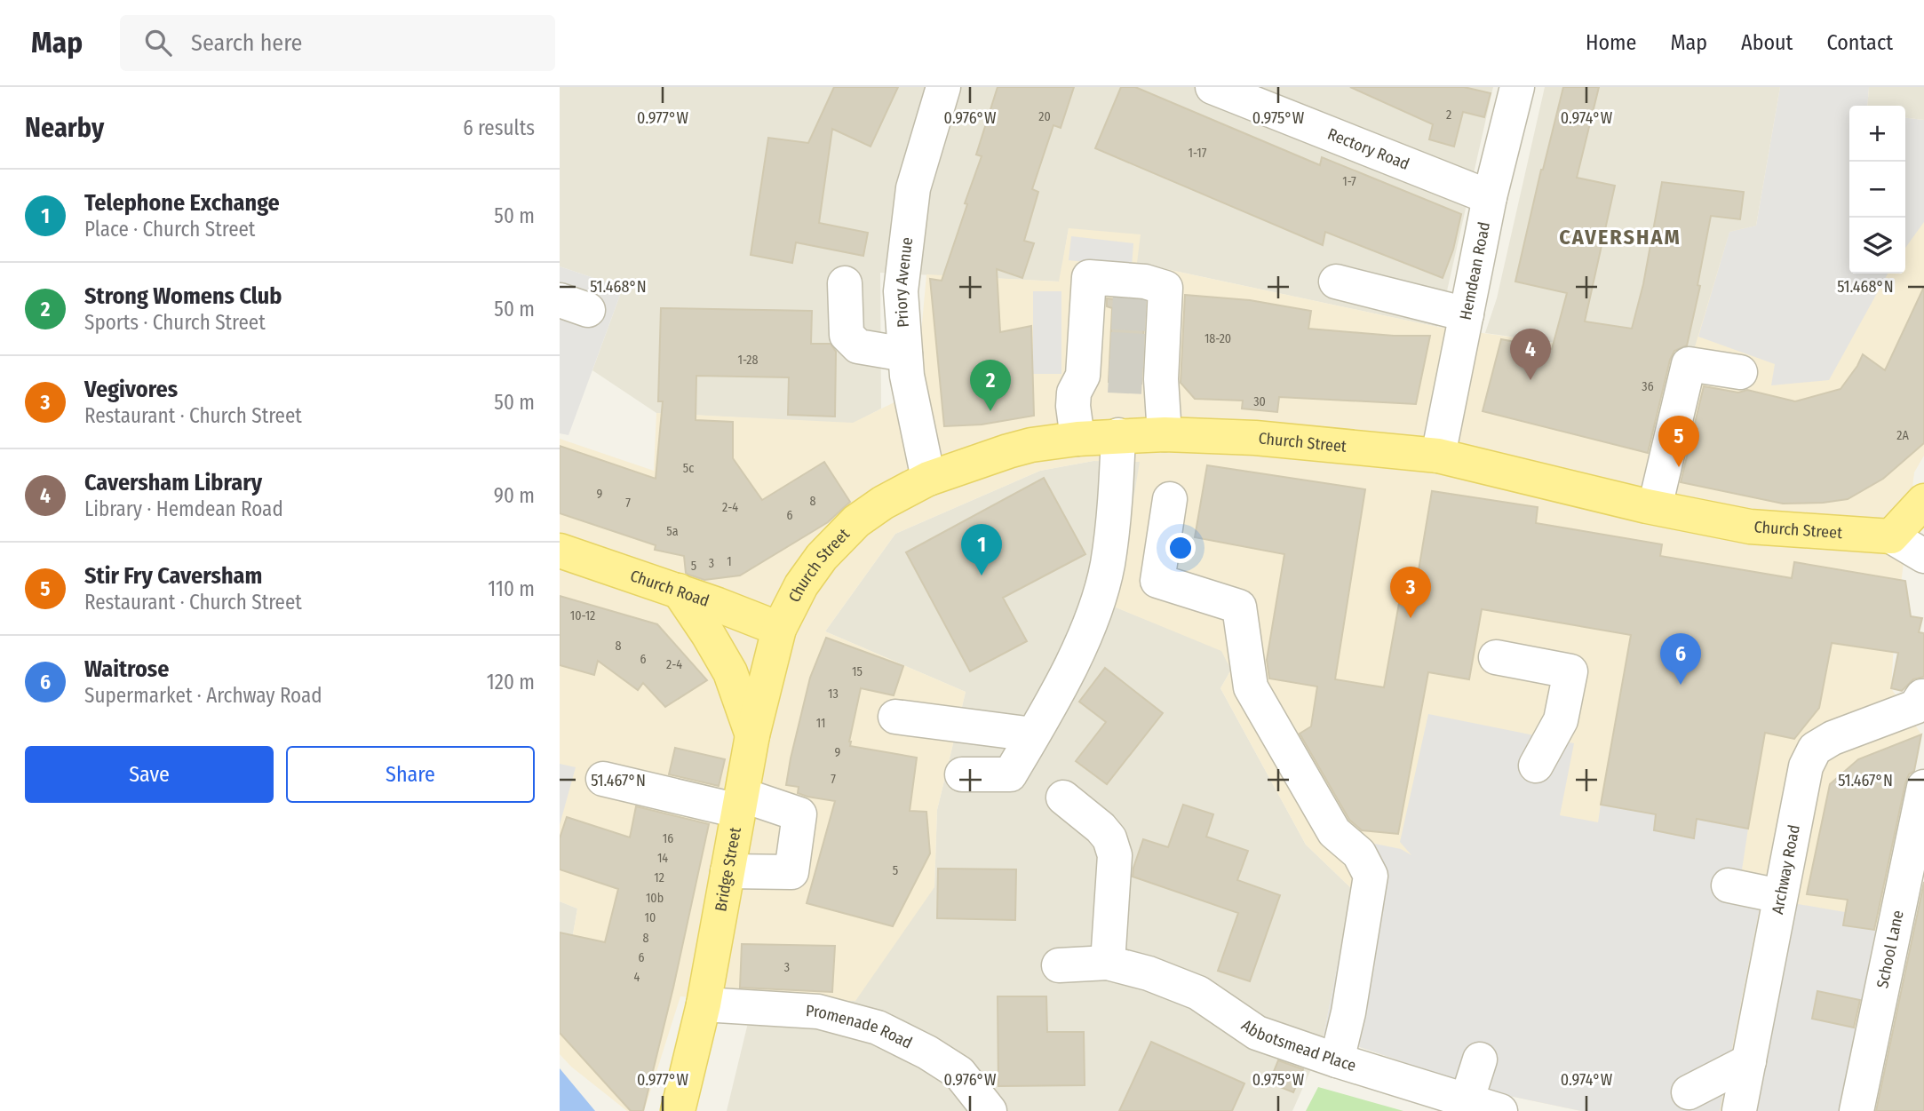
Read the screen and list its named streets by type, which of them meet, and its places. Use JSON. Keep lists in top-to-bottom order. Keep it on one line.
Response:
{"streets":{"main road":["Church Street","Church Road","Bridge Street"],"street":["Rectory Road","Hemdean Road","Priory Avenue","Archway Road","School Lane","Promenade Road","Abbotsmead Place"]},"crossings":[["Rectory Road","Hemdean Road"],["Hemdean Road","Church Street"],["Priory Avenue","Church Street"],["Church Street","Church Road"],["Church Street","Bridge Street"],["Church Road","Bridge Street"],["Bridge Street","Promenade Road"]],"districts":["CAVERSHAM"],"house_numbers":["2","20","1-17","1-7","18-20","1-28","36","30","2A","5c","9","8","7","2-4","6","5a","1","3","5","10-12","8","6","2-4","15","13","11","9","7","16","14","5","12","10b","10","8","6","3","4"],"page":{"header":"Map","search":"Search here","nav":["Home","Map","About","Contact"],"heading":["Nearby","6 results"],"map_buttons":["+","−"],"list":[{"mark":"1","name":"Telephone Exchange","note":"Place · Church Street","value":"50 m"},{"mark":"2","name":"Strong Womens Club","note":"Sports · Church Street","value":"50 m"},{"mark":"3","name":"Vegivores","note":"Restaurant · Church Street","value":"50 m"},{"mark":"4","name":"Caversham Library","note":"Library · Hemdean Road","value":"90 m"},{"mark":"5","name":"Stir Fry Caversham","note":"Restaurant · Church Street","value":"110 m"},{"mark":"6","name":"Waitrose","note":"Supermarket · Archway Road","value":"120 m"}],"pins":["4","2","5","1","3","6"],"buttons":["Save","Share"]},"coordinates":["0.977°W","0.976°W","0.975°W","0.974°W","51.468°N","51.467°N"]}
